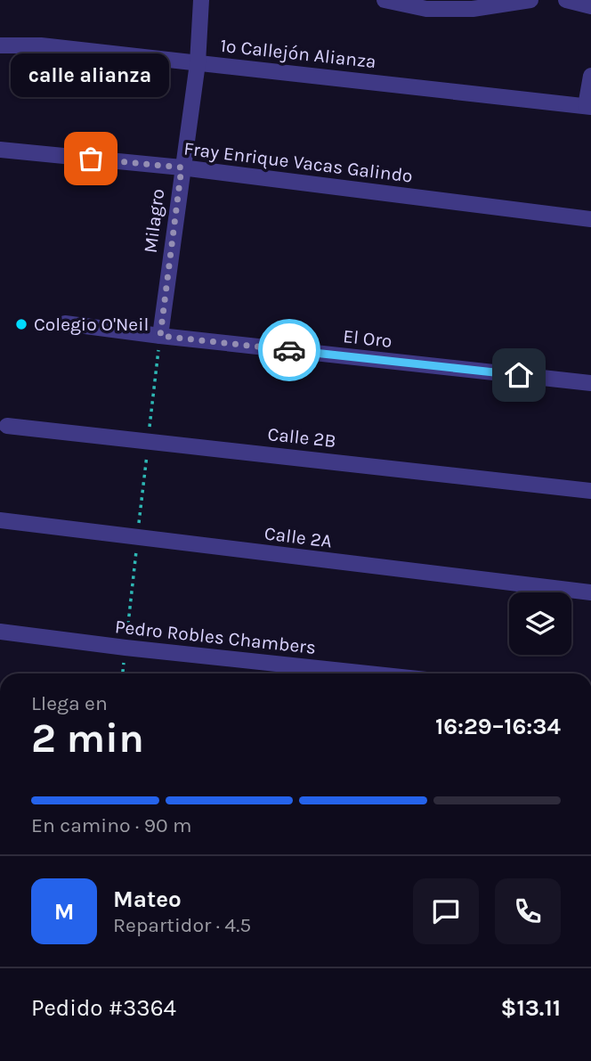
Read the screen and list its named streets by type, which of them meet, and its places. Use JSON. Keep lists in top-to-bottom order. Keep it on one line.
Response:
{"streets":{"street":["1º Callejón Alianza","Fray Enrique Vacas Galindo","Milagro","El Oro","Calle 2B","Calle 2A","Pedro Robles Chambers"]},"crossings":[["1º Callejón Alianza","Milagro"],["Fray Enrique Vacas Galindo","Milagro"],["Milagro","El Oro"]],"places":["calle alianza","Colegio O'Neil"],"page":{"bubble":"calle alianza","heading":["2 min","Llega en","16:29–16:34"],"panel":["Mateo","Repartidor · 4.5","Pedido #3364","$13.11"],"bar":"En camino · 90 m","round":"M"}}
